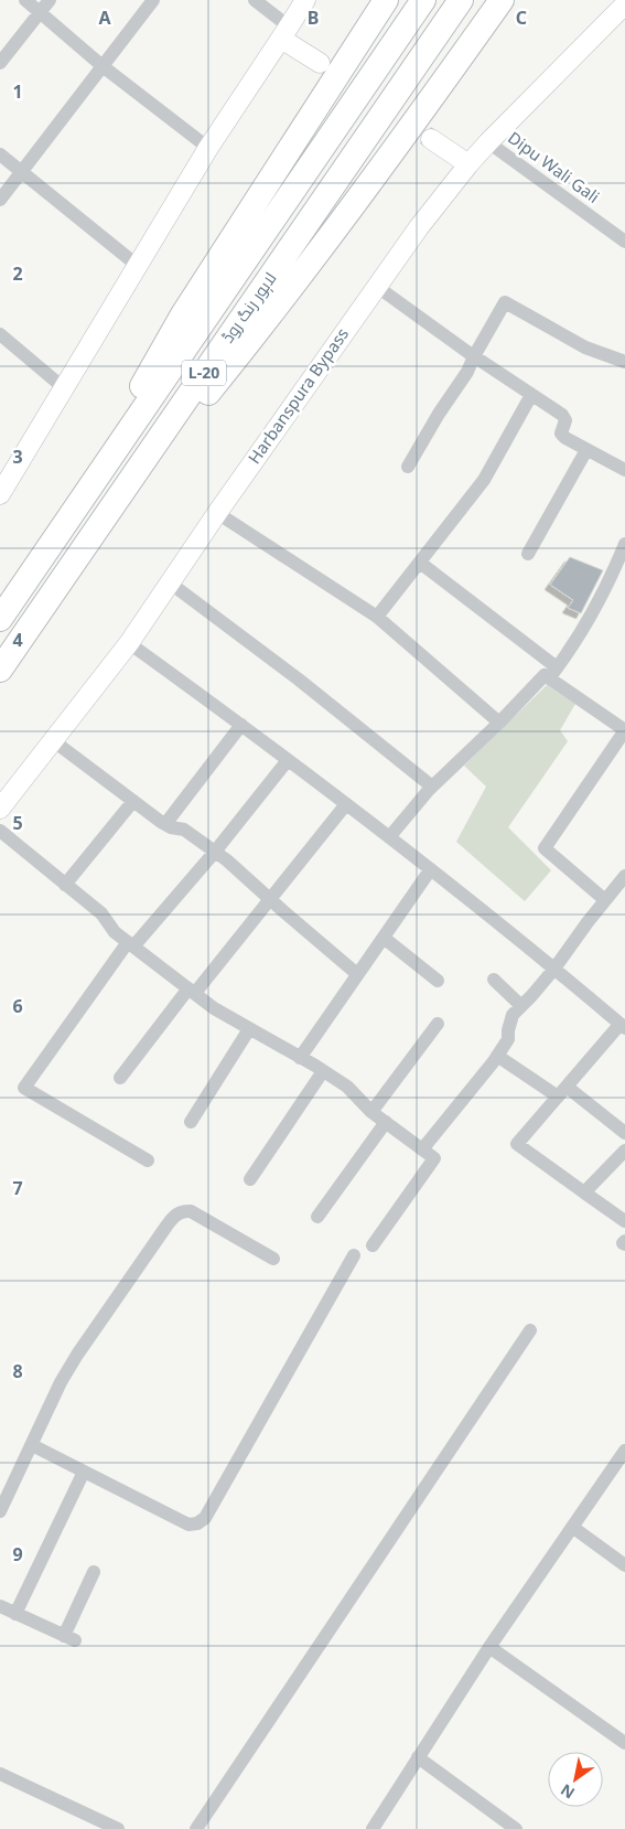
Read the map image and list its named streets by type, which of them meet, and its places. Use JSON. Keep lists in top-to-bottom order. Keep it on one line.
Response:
{"streets":{"highway":["لاہور رنگ روڈ","L-20"],"street":["Dipu Wali Gali","Harbanspura Bypass"]},"crossings":[["Dipu Wali Gali","Harbanspura Bypass"]],"north":"bottom left","grid":{"columns":["A","B","C"],"rows":["1","2","3","4","5","6","7","8","9"]}}
